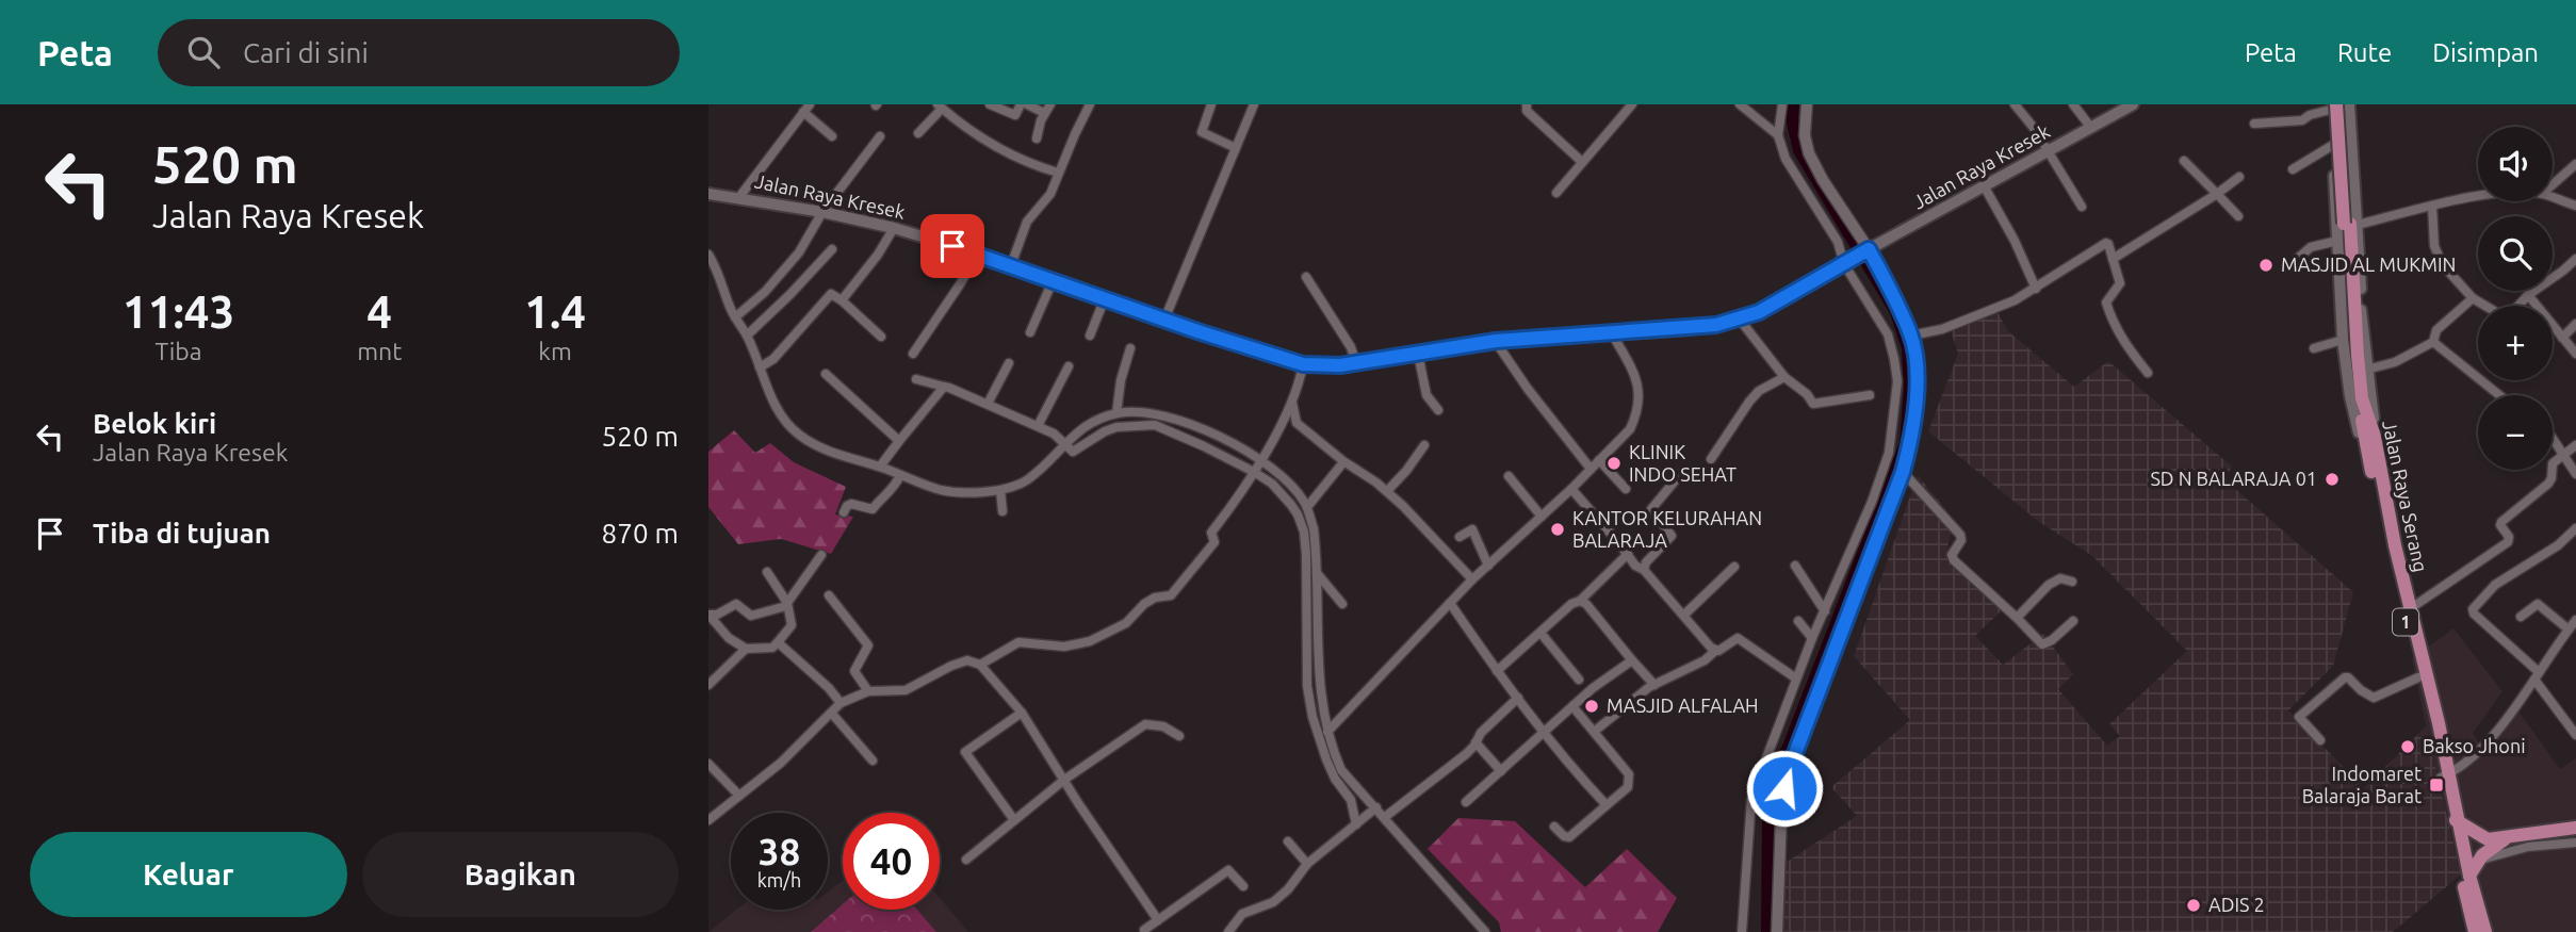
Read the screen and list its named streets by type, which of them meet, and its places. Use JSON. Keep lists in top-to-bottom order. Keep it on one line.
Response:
{"streets":{"highway":["Jalan Raya Serang","1"],"main road":["Jalan Raya Kresek"]},"places":{"other":["MASJID AL MUKMIN","KLINIK INDO SEHAT","SD N BALARAJA 01","KANTOR KELURAHAN BALARAJA","MASJID ALFALAH","Bakso Jhoni","ADIS 2"],"transit":["Indomaret Balaraja Barat"]},"page":{"header":"Peta","search":"Cari di sini","nav":["Peta","Rute","Disimpan"],"turn":["520 m","Jalan Raya Kresek"],"map_buttons":["+","−"],"eta":["11:43","Tiba","4","mnt","1.4","km"],"list":[{"name":"Belok kiri","note":"Jalan Raya Kresek","value":"520 m"},{"name":"Tiba di tujuan","value":"870 m"}],"speed":"38 km/h","limit":"40","buttons":["Keluar","Bagikan"]}}
